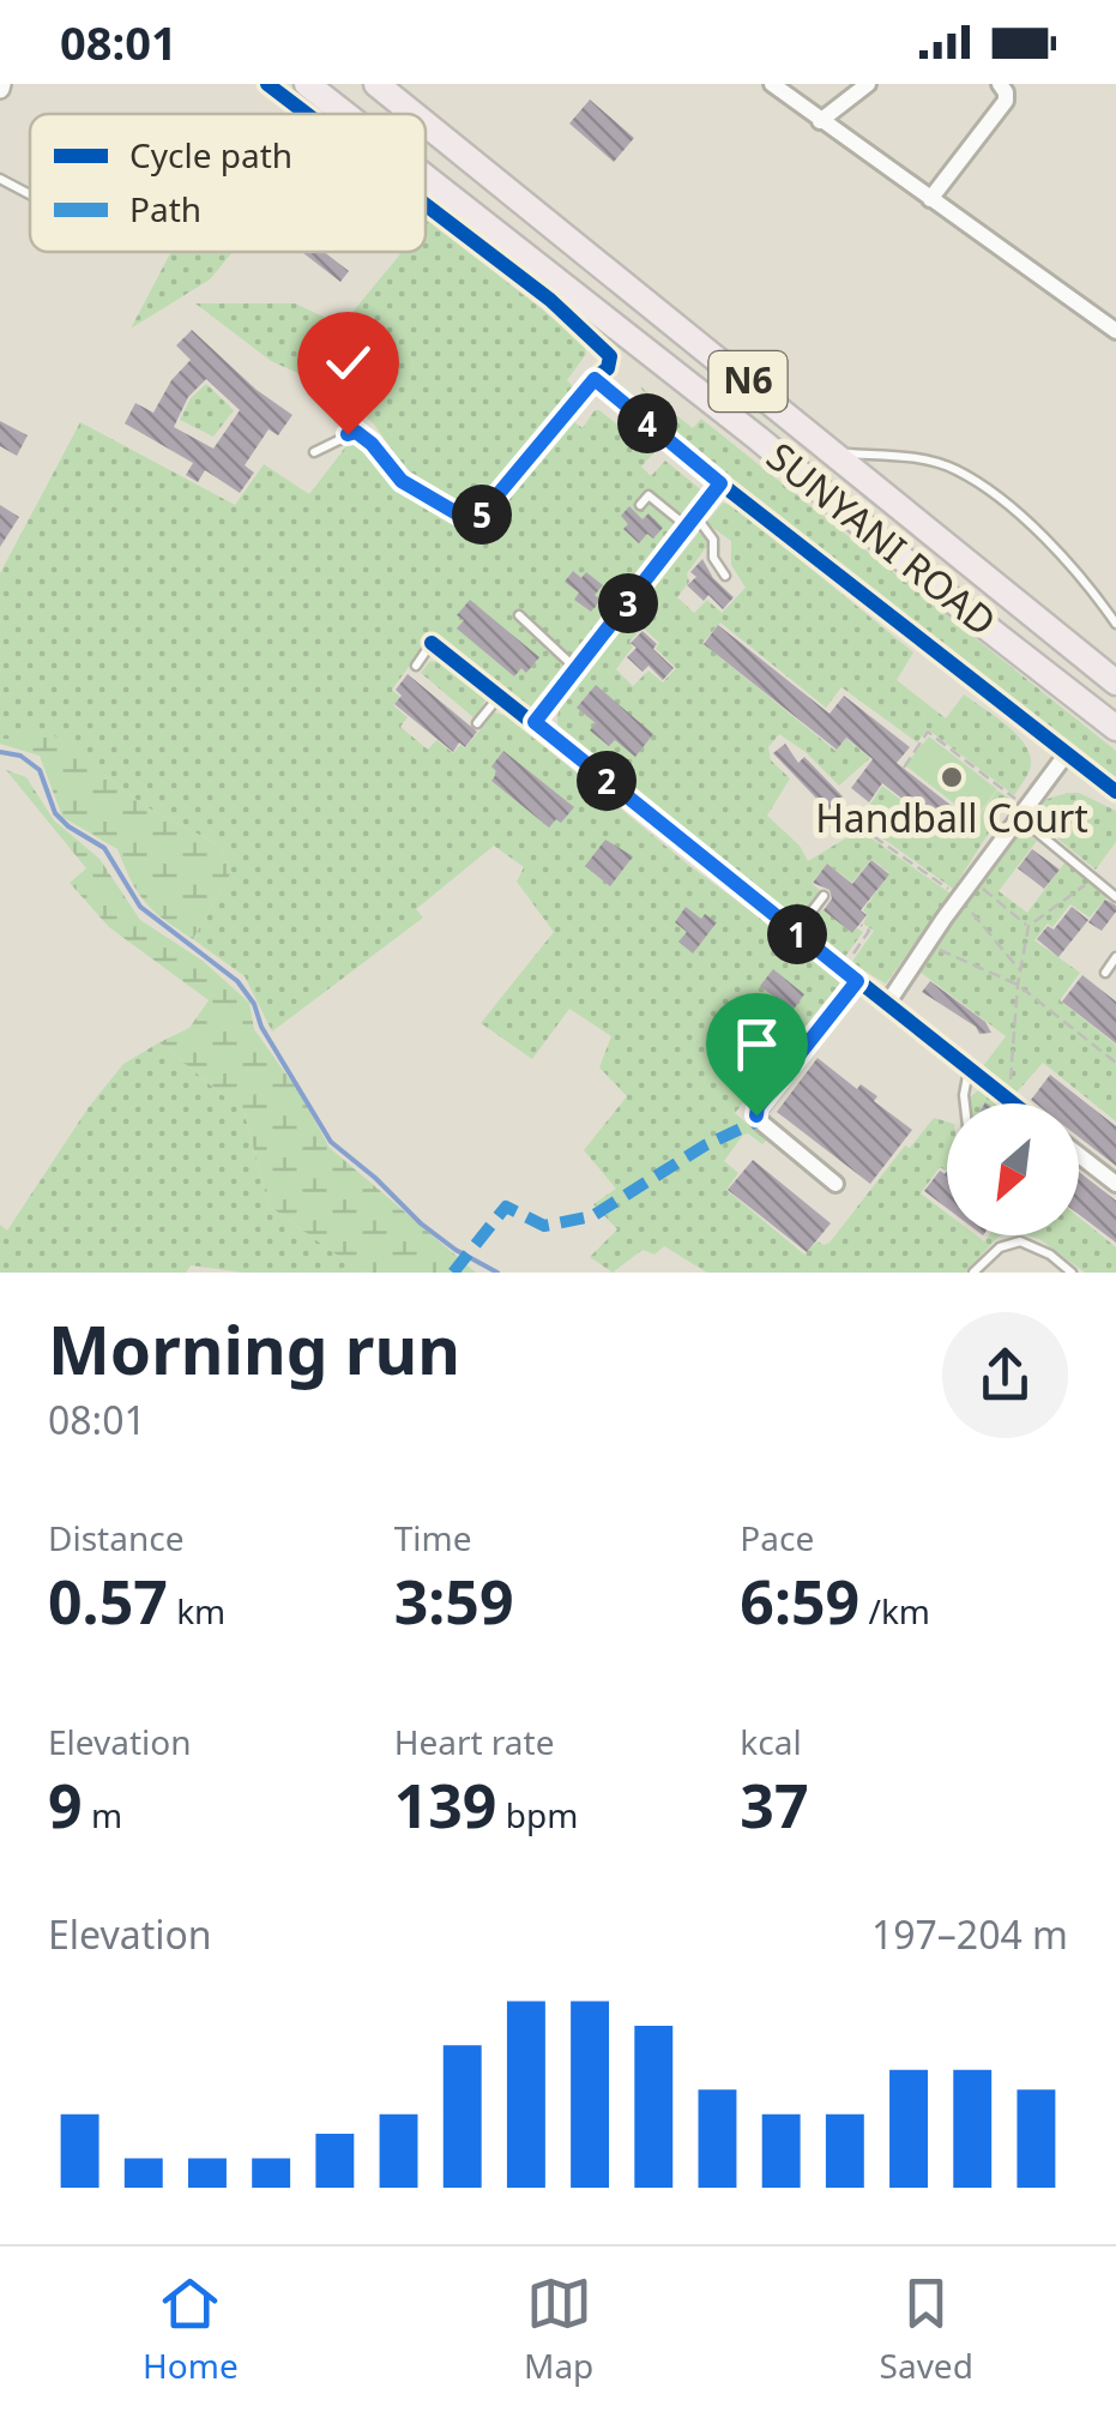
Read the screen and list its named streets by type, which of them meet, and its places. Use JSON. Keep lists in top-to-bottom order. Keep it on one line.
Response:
{"streets":{"main road":["N6","SUNYANI ROAD"]},"places":["Handball Court"],"legend":["Cycle path","Path"],"north":"bottom left","page":{"status":"08:01","pins":["4","5","3","2","1"],"heading":["Morning run","08:01"],"stats":[["Distance","0.57 km"],["Time","3:59"],["Pace","6:59 /km"],["Elevation","9 m"],["Heart rate","139 bpm"],["kcal","37"]],"chart":["Elevation","197–204 m"],"tabs":["Home","Map","Saved"]}}
